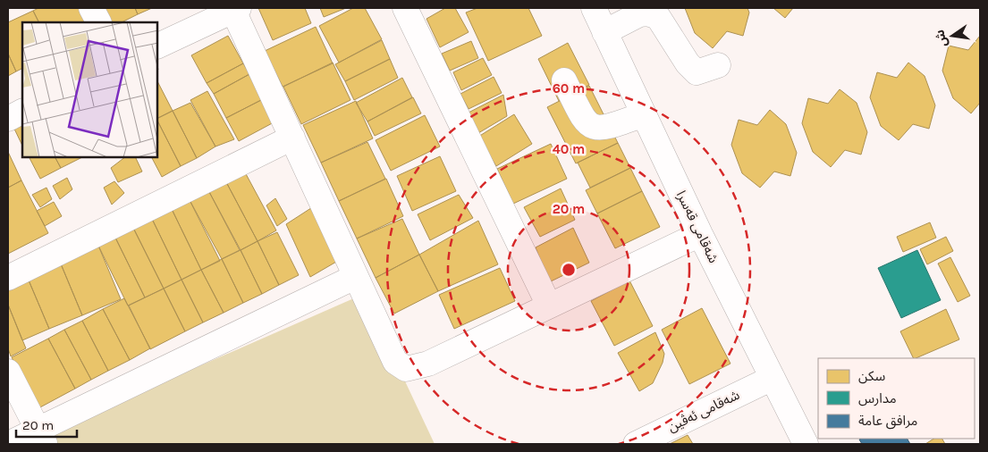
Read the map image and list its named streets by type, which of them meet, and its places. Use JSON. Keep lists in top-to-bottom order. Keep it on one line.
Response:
{"streets":{"street":["شەقامی قەسرا","شەقامی ئەڤین"]},"crossings":[["شەقامی قەسرا","شەقامی ئەڤین"]],"legend":["سكن","مدارس","مرافق عامة"],"scale_bar":"20 m","north":"left","rings":["60 m","40 m","20 m"]}
